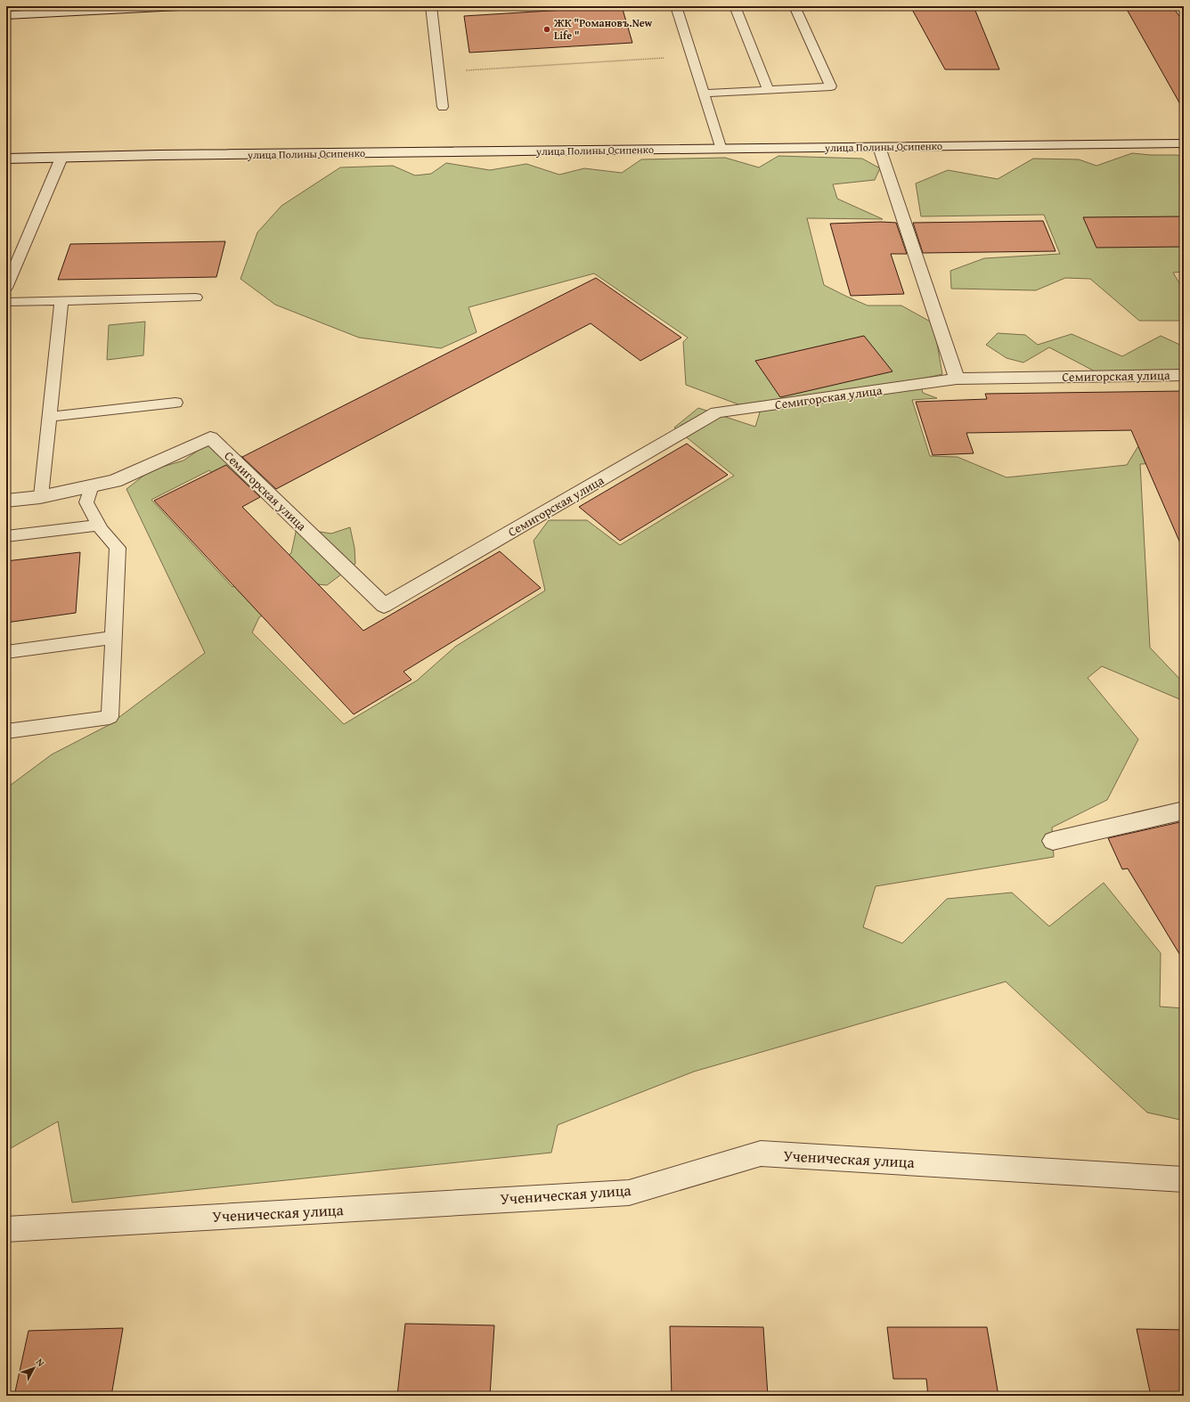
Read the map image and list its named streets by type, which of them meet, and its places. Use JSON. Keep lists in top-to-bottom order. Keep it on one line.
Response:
{"streets":{"street":["улица Полины Осипенко","Семигорская улица","Ученическая улица"]},"places":["ЖК \"Романовъ.New Life \""],"north":"top right"}
